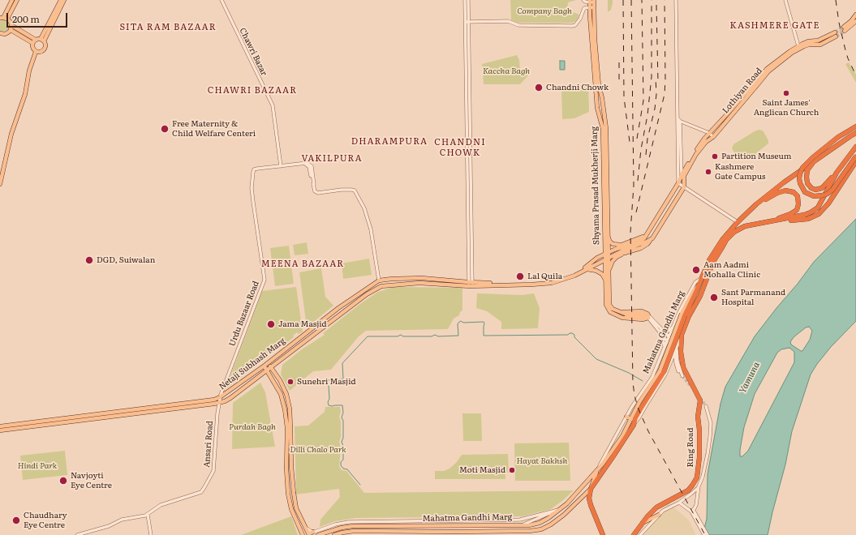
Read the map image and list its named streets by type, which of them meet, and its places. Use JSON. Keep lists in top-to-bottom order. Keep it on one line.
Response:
{"streets":{"highway":["Mahatma Gandhi Marg","Ring Road"],"main road":["Lothiyan Road","Shyama Prasad Mukherji Marg","Netaji Subhash Marg"],"street":["Chawri Bazar","Urdu Bazaar Road","Ansari Road"]},"crossings":[["Chawri Bazar","Urdu Bazaar Road"],["Shyama Prasad Mukherji Marg","Netaji Subhash Marg"],["Urdu Bazaar Road","Netaji Subhash Marg"],["Urdu Bazaar Road","Ansari Road"],["Mahatma Gandhi Marg","Ring Road"],["Netaji Subhash Marg","Ansari Road"]],"districts":["KASHMERE GATE","SITA RAM BAZAAR","CHAWRI BAZAAR","DHARAMPURA","CHANDNI CHOWK","VAKILPURA","MEENA BAZAAR"],"water":["Yamuna"],"parks":["Company Bagh","Kaccha Bagh","Purdah Bagh","Dilli Chalo Park","Hayat Bakhsh","Hindi Park"],"places":["Chandni Chowk","Saint James' Anglican Church","Free Maternity & Child Welfare Centeri","Partition Museum","Kashmere Gate Campus","DGD, Suiwalan","Aam Aadmi Mohalla Clinic","Lal Quila","Sant Parmanand Hospital","Jama Masjid","Sunehri Masjid","Moti Masjid","Navjoyti Eye Centre","Chaudhary Eye Centre"],"scale_bar":"200 m"}
